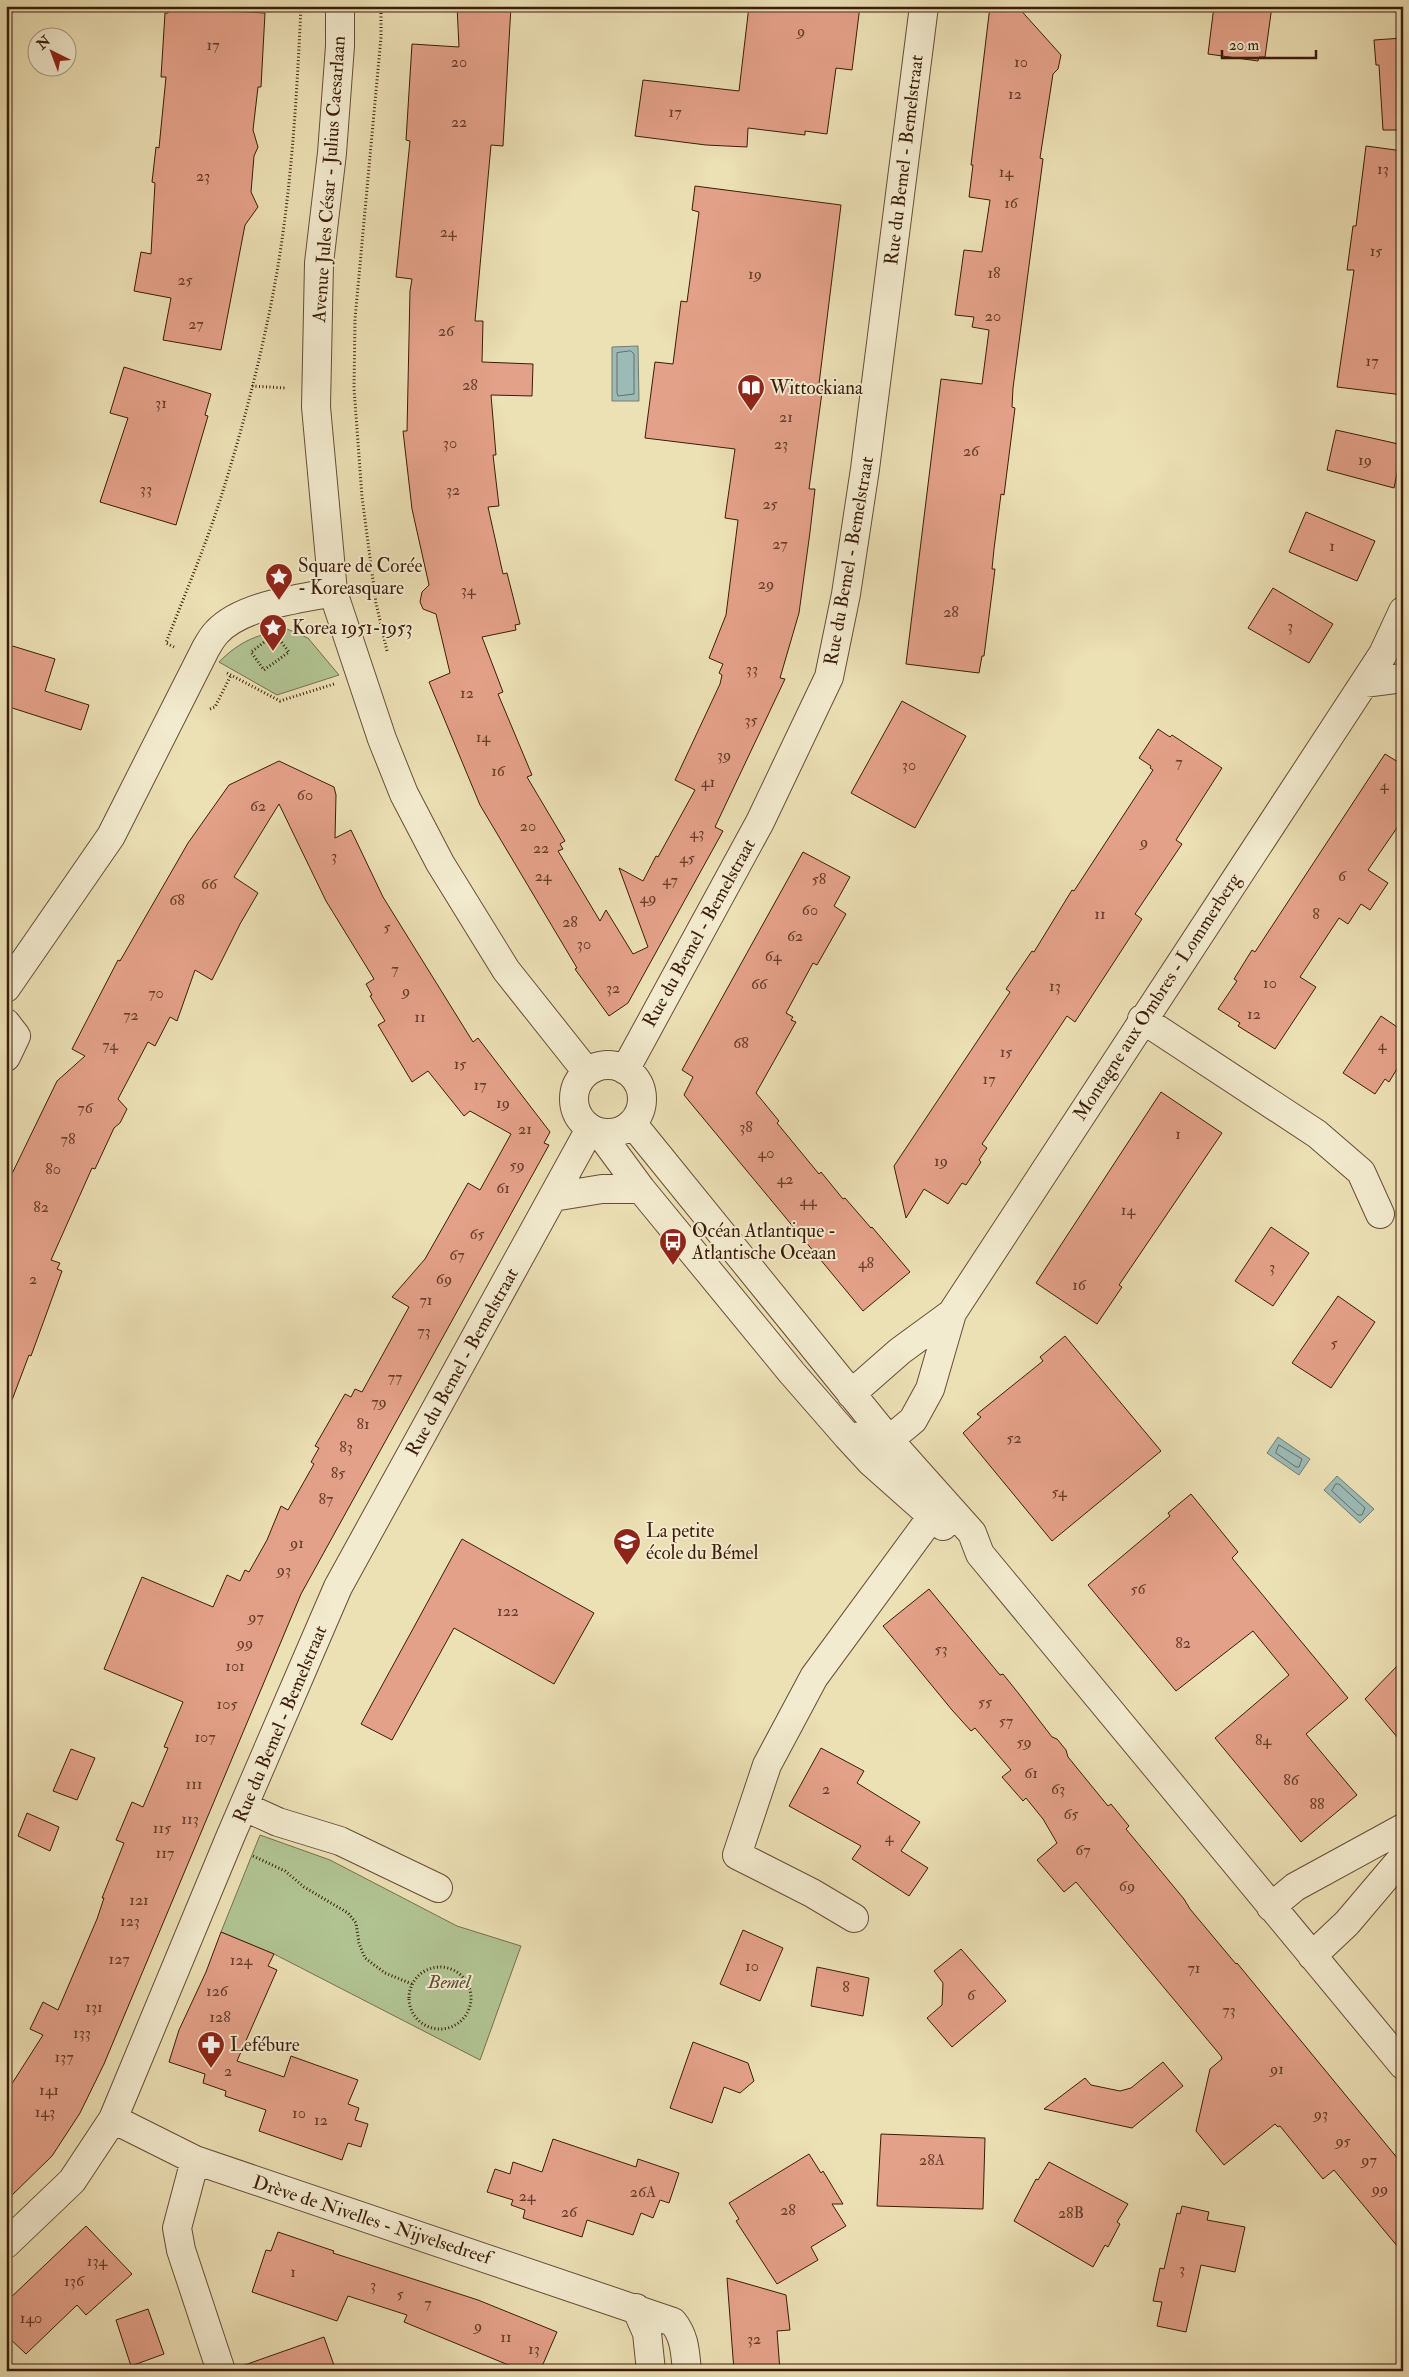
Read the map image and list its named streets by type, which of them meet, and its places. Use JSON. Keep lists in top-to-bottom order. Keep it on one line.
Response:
{"streets":{"street":["Rue du Bemel - Bemelstraat","Avenue Jules César - Julius Caesarlaan","Montagne aux Ombres - Lommerberg","Drève de Nivelles - Nijvelsedreef"]},"crossings":[["Rue du Bemel - Bemelstraat","Avenue Jules César - Julius Caesarlaan"],["Rue du Bemel - Bemelstraat","Drève de Nivelles - Nijvelsedreef"]],"parks":["Bemel"],"places":{"library":["Wittockiana"],"place":["Square de Corée - Koreasquare","Korea 1951-1953"],"bus stop":["Océan Atlantique - Atlantische Oceaan"],"school or university":["La petite école du Bémel"],"pharmacy":["Lefébure"]},"house_numbers":["9","17","20","10","12","17","22","13","14","23","16","24","15","18","19","25","20","27","26","17","28","31","21","30","23","26","19","33","32","25","27","1","29","34","28","3","33","12","35","14","39","7","30","16","41","4","60","62","20","43","9","22","3","45","24","6","58","47","66","49","68","60","11","8","28","5","62","30","64","7","10","66","13","32","9","70","12","72","11","68","74","4","15","15","17","17","19","76","38","21","1","78","40","19","59","80","42","61","44","82","14","65","67","48","3","2","69","16","71","73","5","77","79","81","52","83","85","54","87","91","93","56","122","97","99","82","53","101","55","105","57","107","84","59","61","86","111","2","63","88","65","113","115","4","67","117","69","121","123","127","124","10","71","8","126","6","131","73","128","133","137","91","2","141","143","10","93","12","95","28A","97","99","26A","24","28","26","28B","134","3","1","136","3","5","7","140","9","11","32","13"],"scale_bar":"20 m","north":"top left"}
